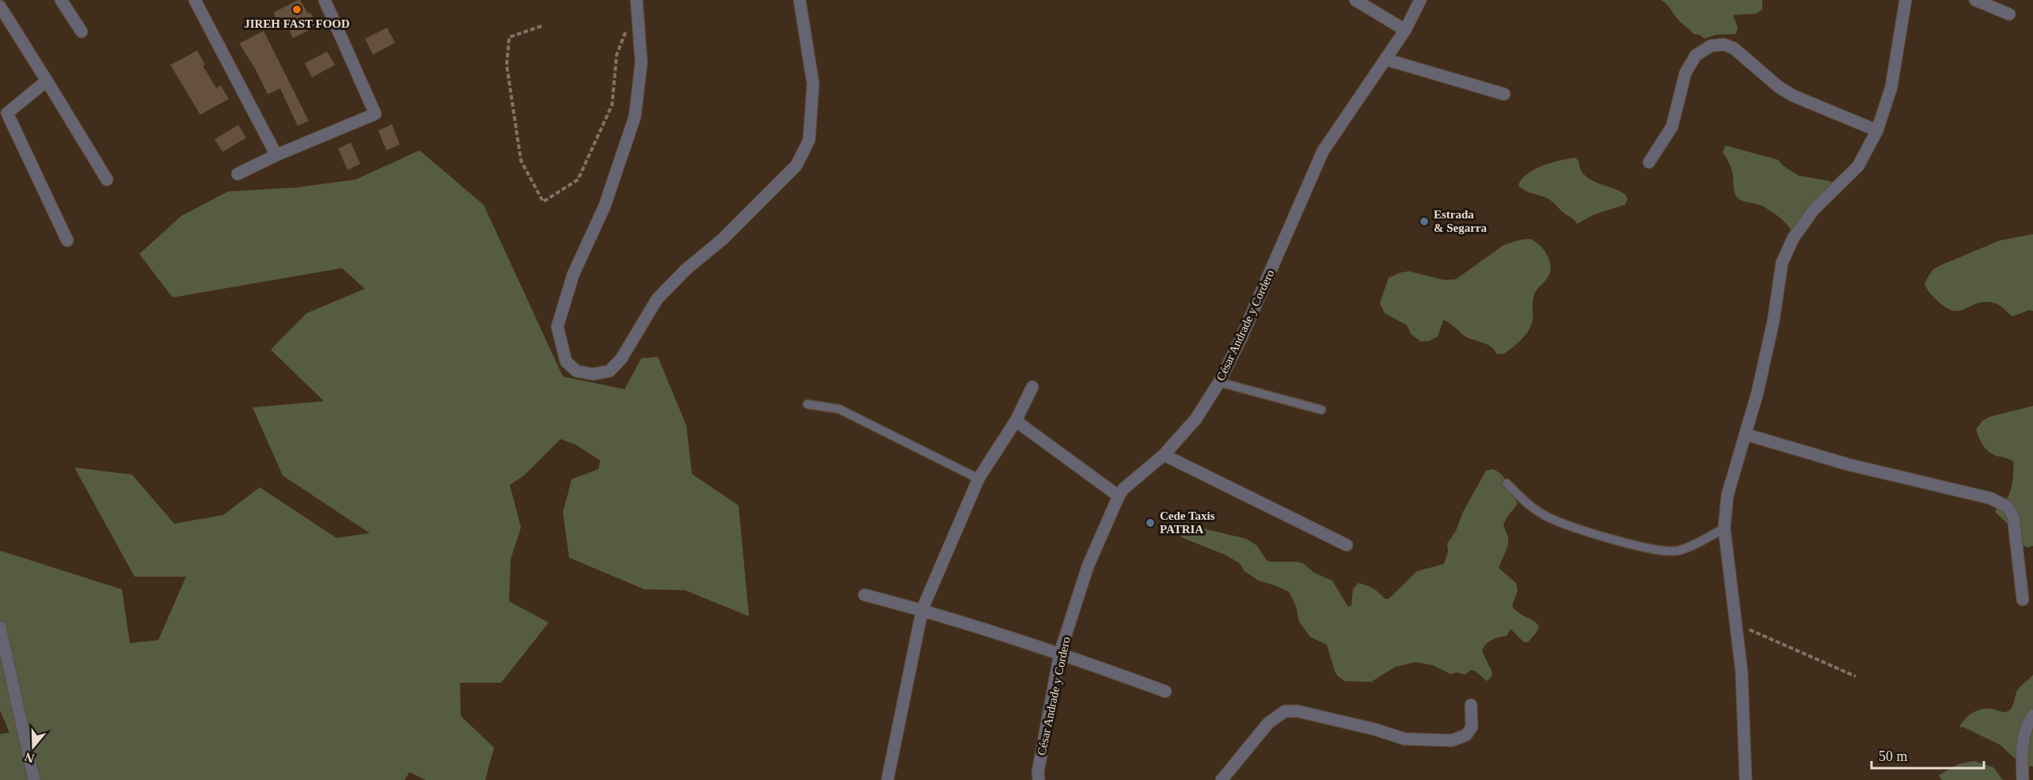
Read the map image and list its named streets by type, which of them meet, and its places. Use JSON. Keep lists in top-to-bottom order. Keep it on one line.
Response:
{"streets":{"street":["César Andrade y Cordero"]},"places":["JIREH FAST FOOD","Estrada & Segarra","Cede Taxis PATRIA"],"scale_bar":"50 m","north":"bottom"}
